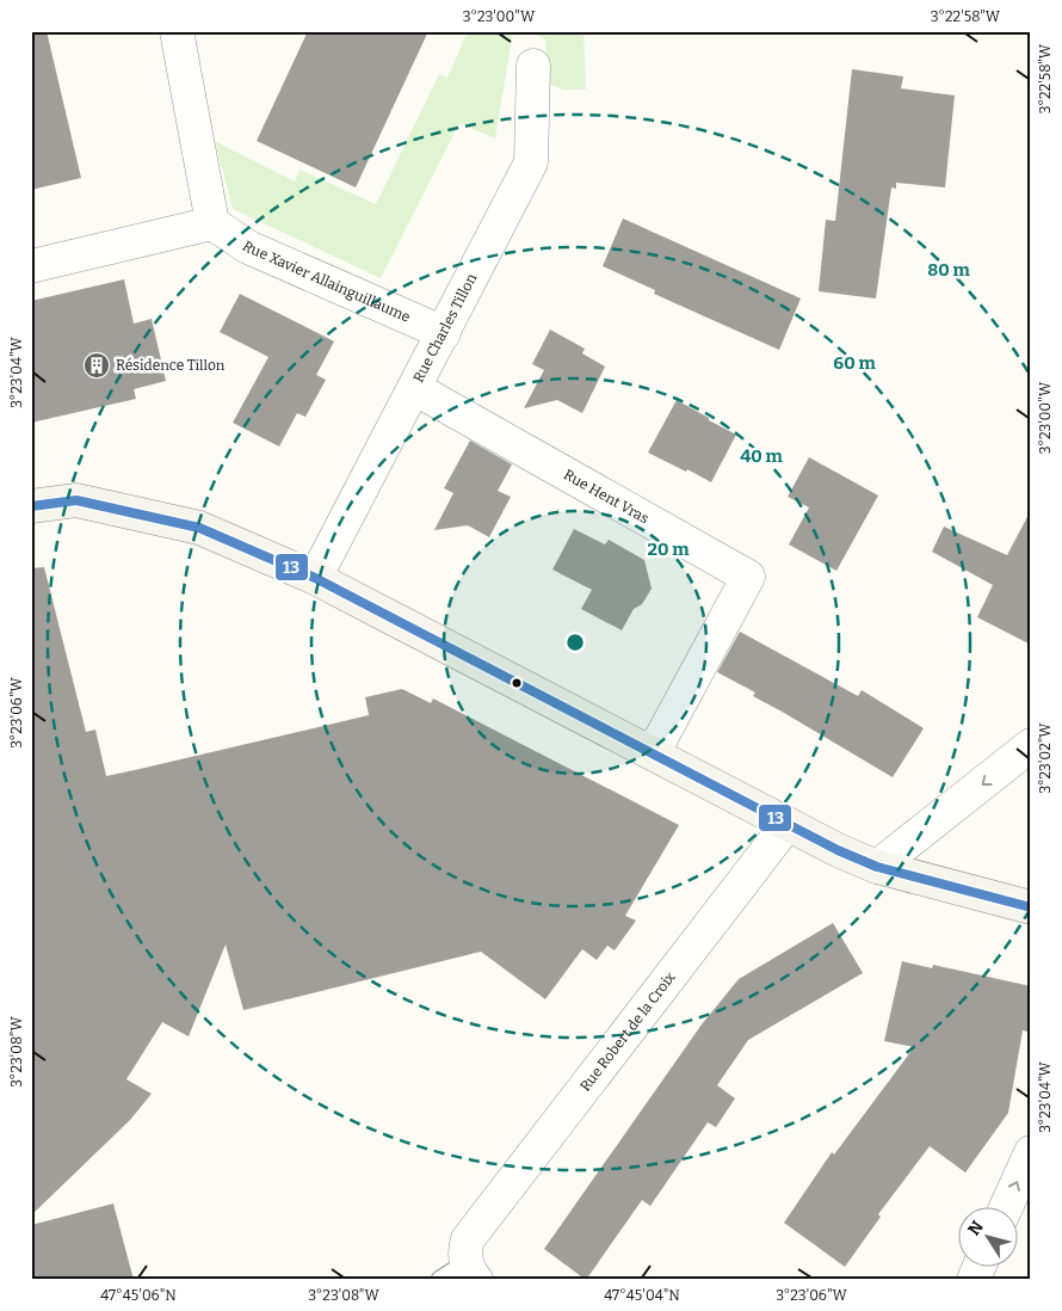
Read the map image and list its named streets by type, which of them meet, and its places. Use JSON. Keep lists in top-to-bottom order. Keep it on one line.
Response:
{"streets":{"street":["Rue Xavier Allainguillaume","Rue Charles Tillon","Rue Hent Vras","Rue Robert de la Croix"]},"crossings":[["Rue Xavier Allainguillaume","Rue Charles Tillon"],["Rue Charles Tillon","Rue Hent Vras"]],"places":{"building":["Résidence Tillon"]},"lines":["transit line 13"],"north":"top left","coordinates":["3°23'00\"W","3°22'58\"W","3°23'04\"W","3°23'06\"W","3°23'02\"W","3°23'08\"W","47°45'06\"N","47°45'04\"N"],"rings":["80 m","60 m","40 m","20 m"]}
